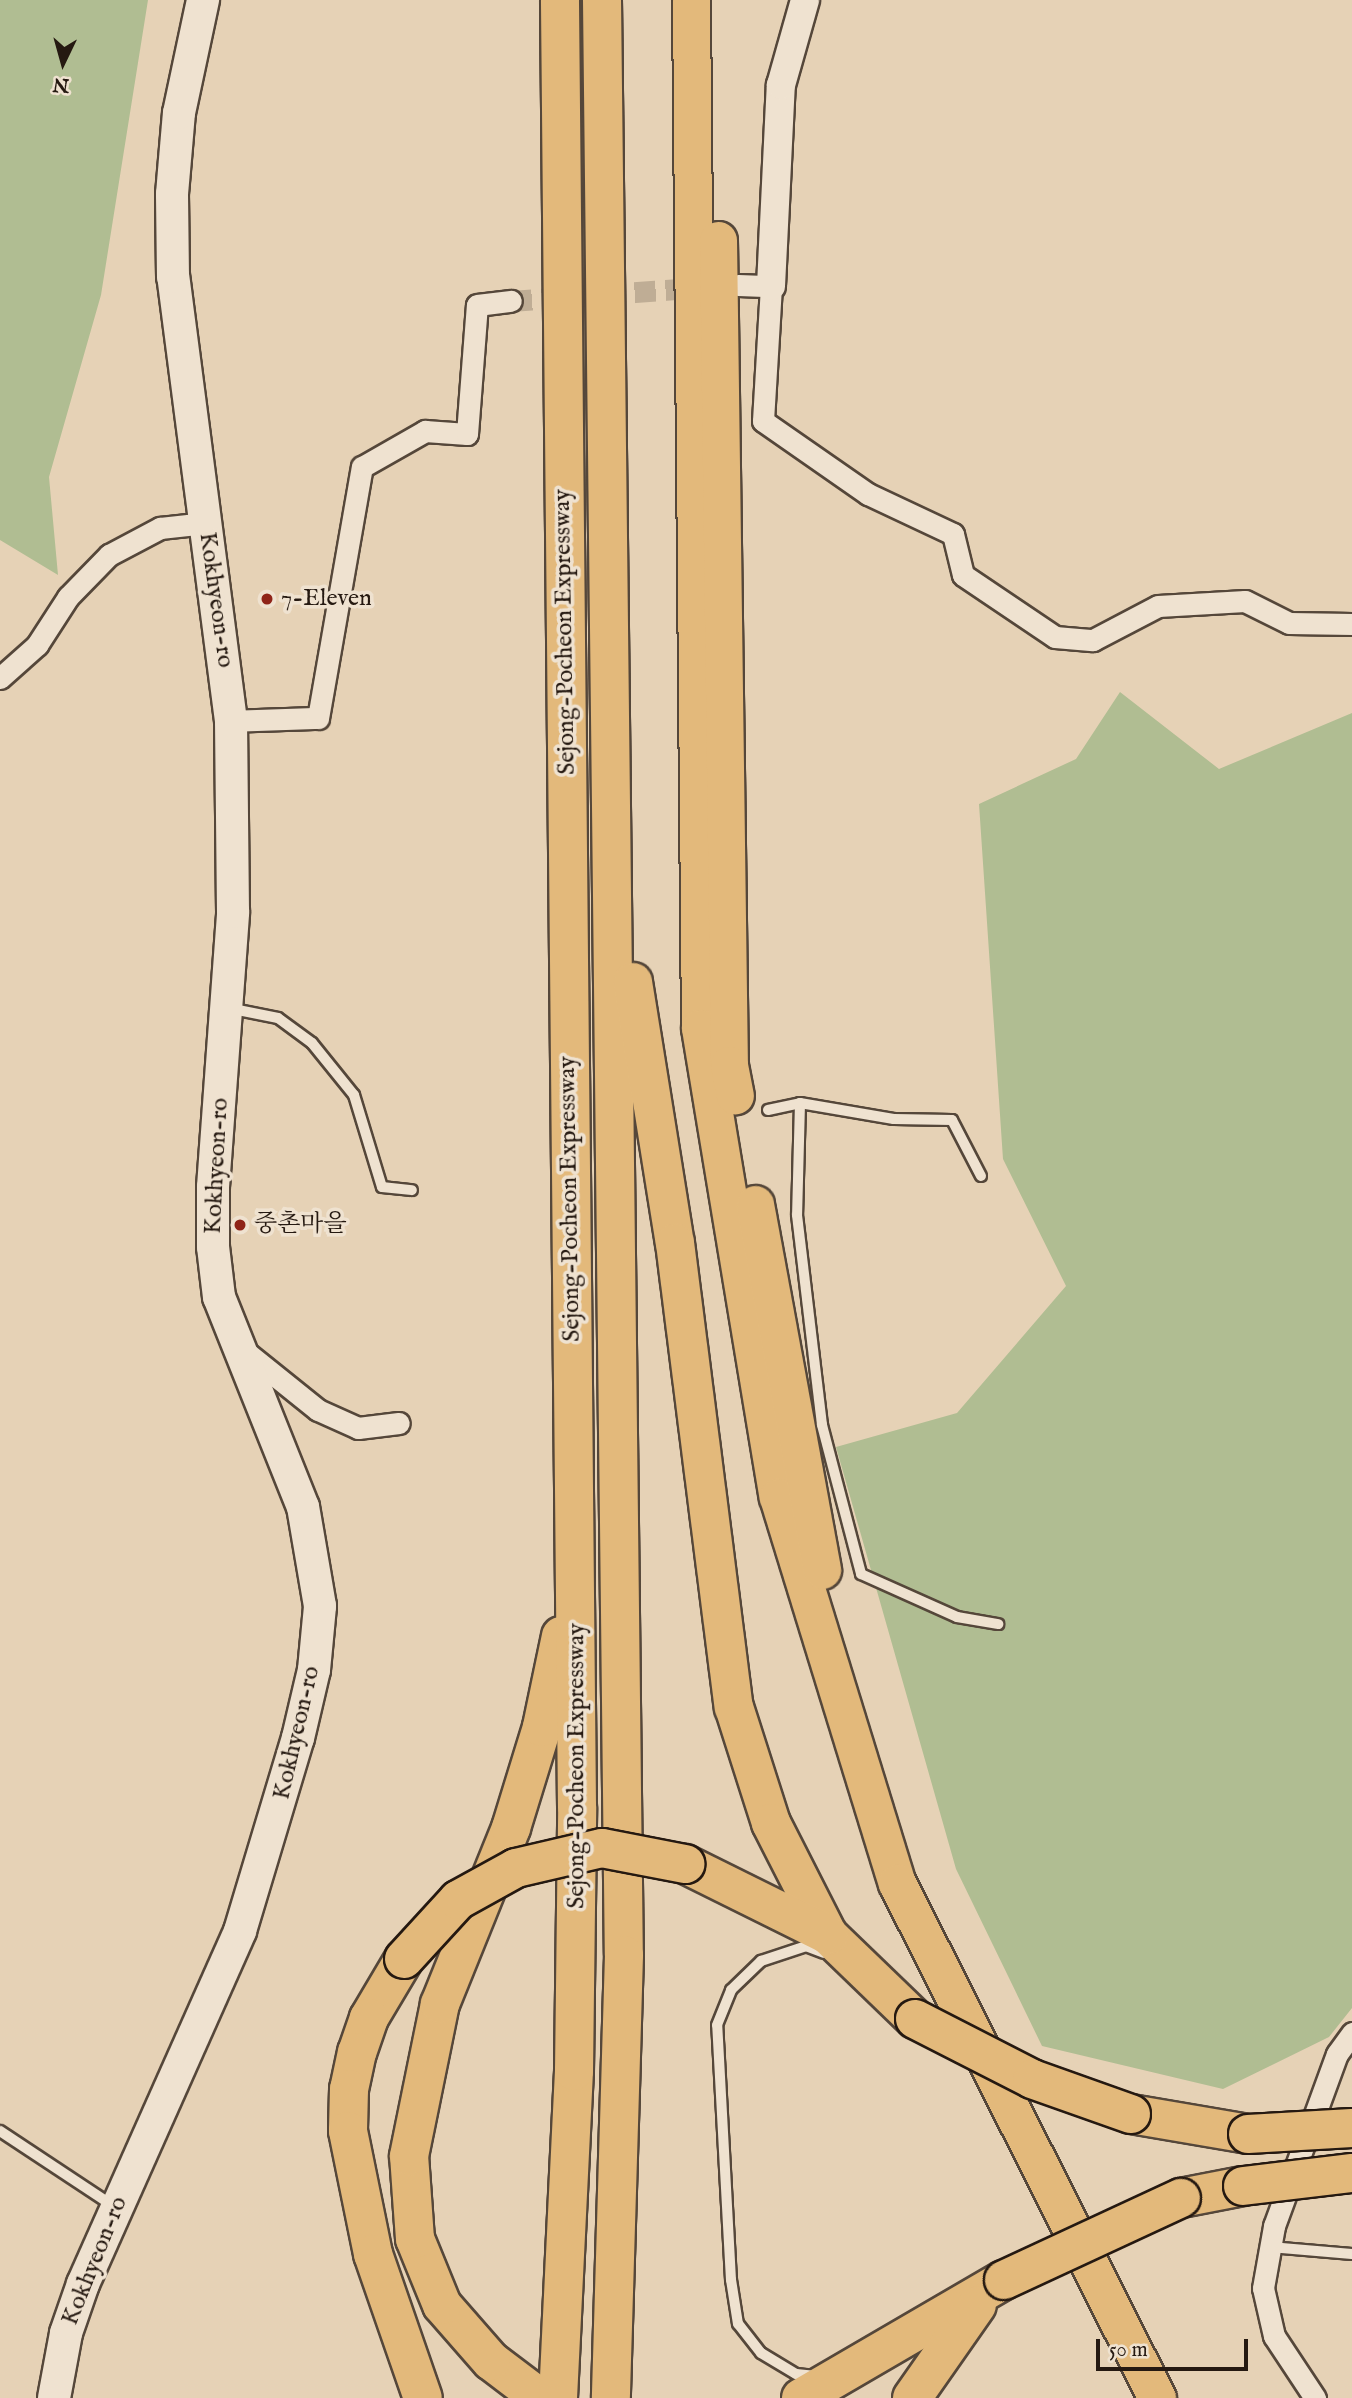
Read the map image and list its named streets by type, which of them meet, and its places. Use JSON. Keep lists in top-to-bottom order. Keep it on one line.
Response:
{"streets":{"highway":["Sejong-Pocheon Expressway"],"main road":["Kokhyeon-ro"]},"places":["7-Eleven","중촌마을"],"scale_bar":"50 m","north":"bottom"}
